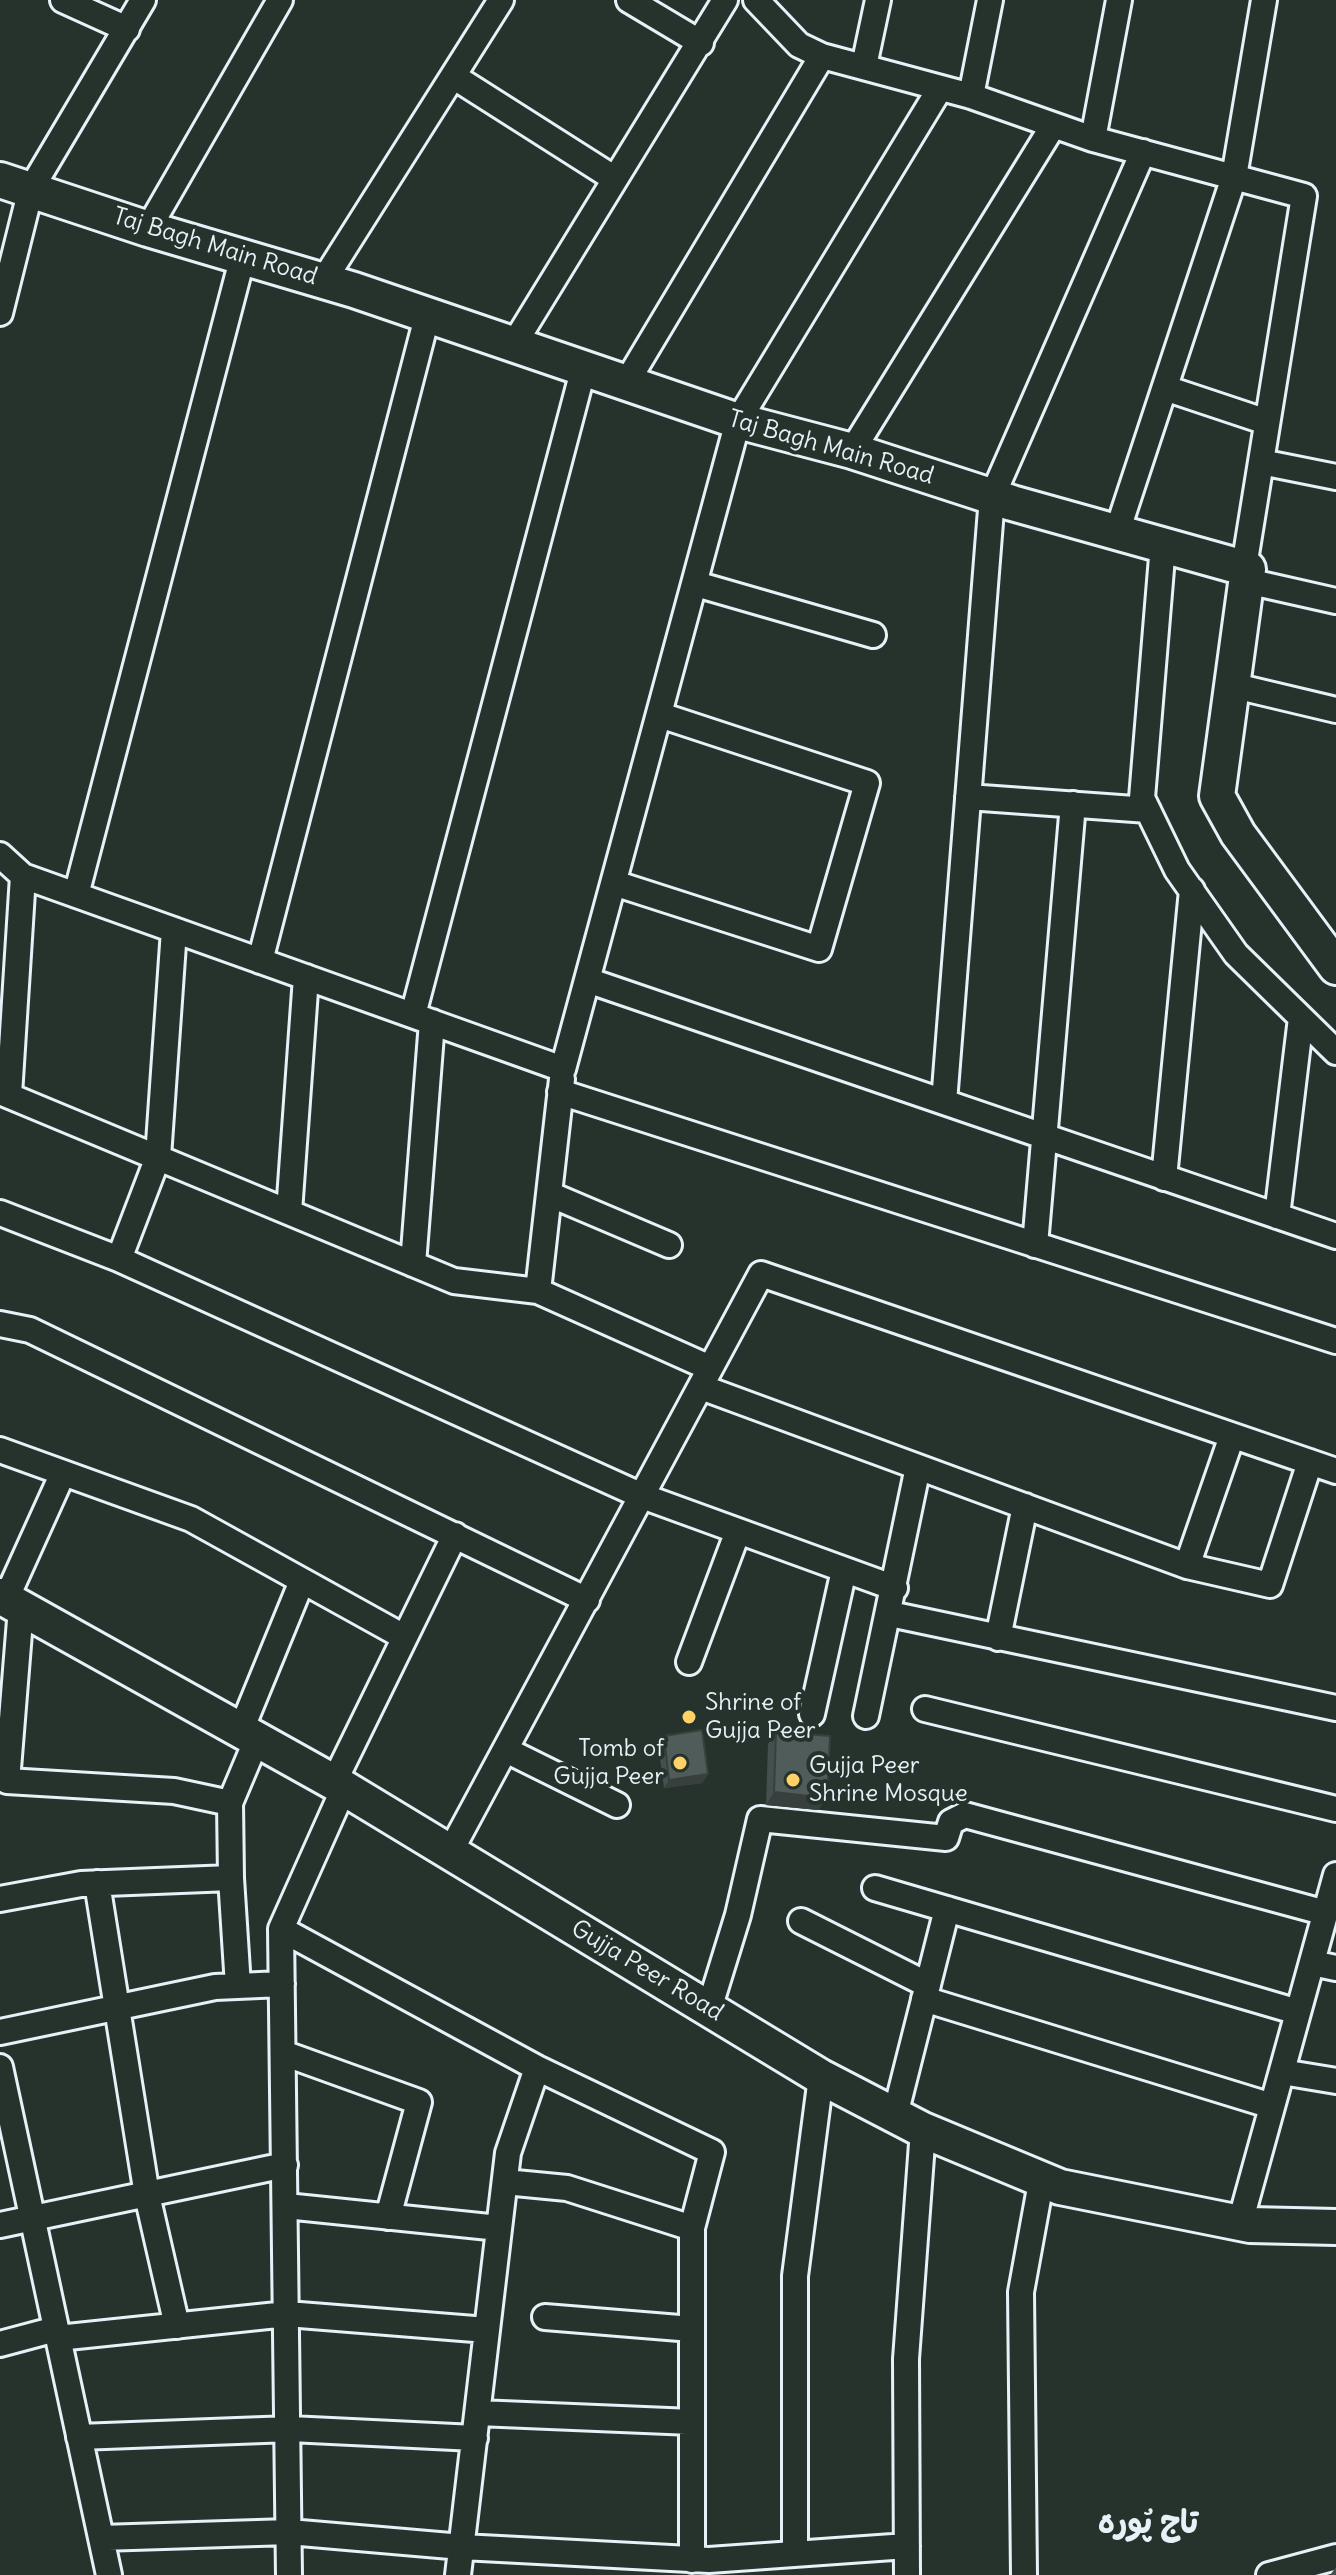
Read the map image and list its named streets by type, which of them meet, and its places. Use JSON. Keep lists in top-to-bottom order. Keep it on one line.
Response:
{"streets":{"street":["Taj Bagh Main Road","Gujja Peer Road"]},"districts":["تاج پُورہ"],"places":["Shrine of Gujja Peer","Tomb of Gujja Peer","Gujja Peer Shrine Mosque"]}
